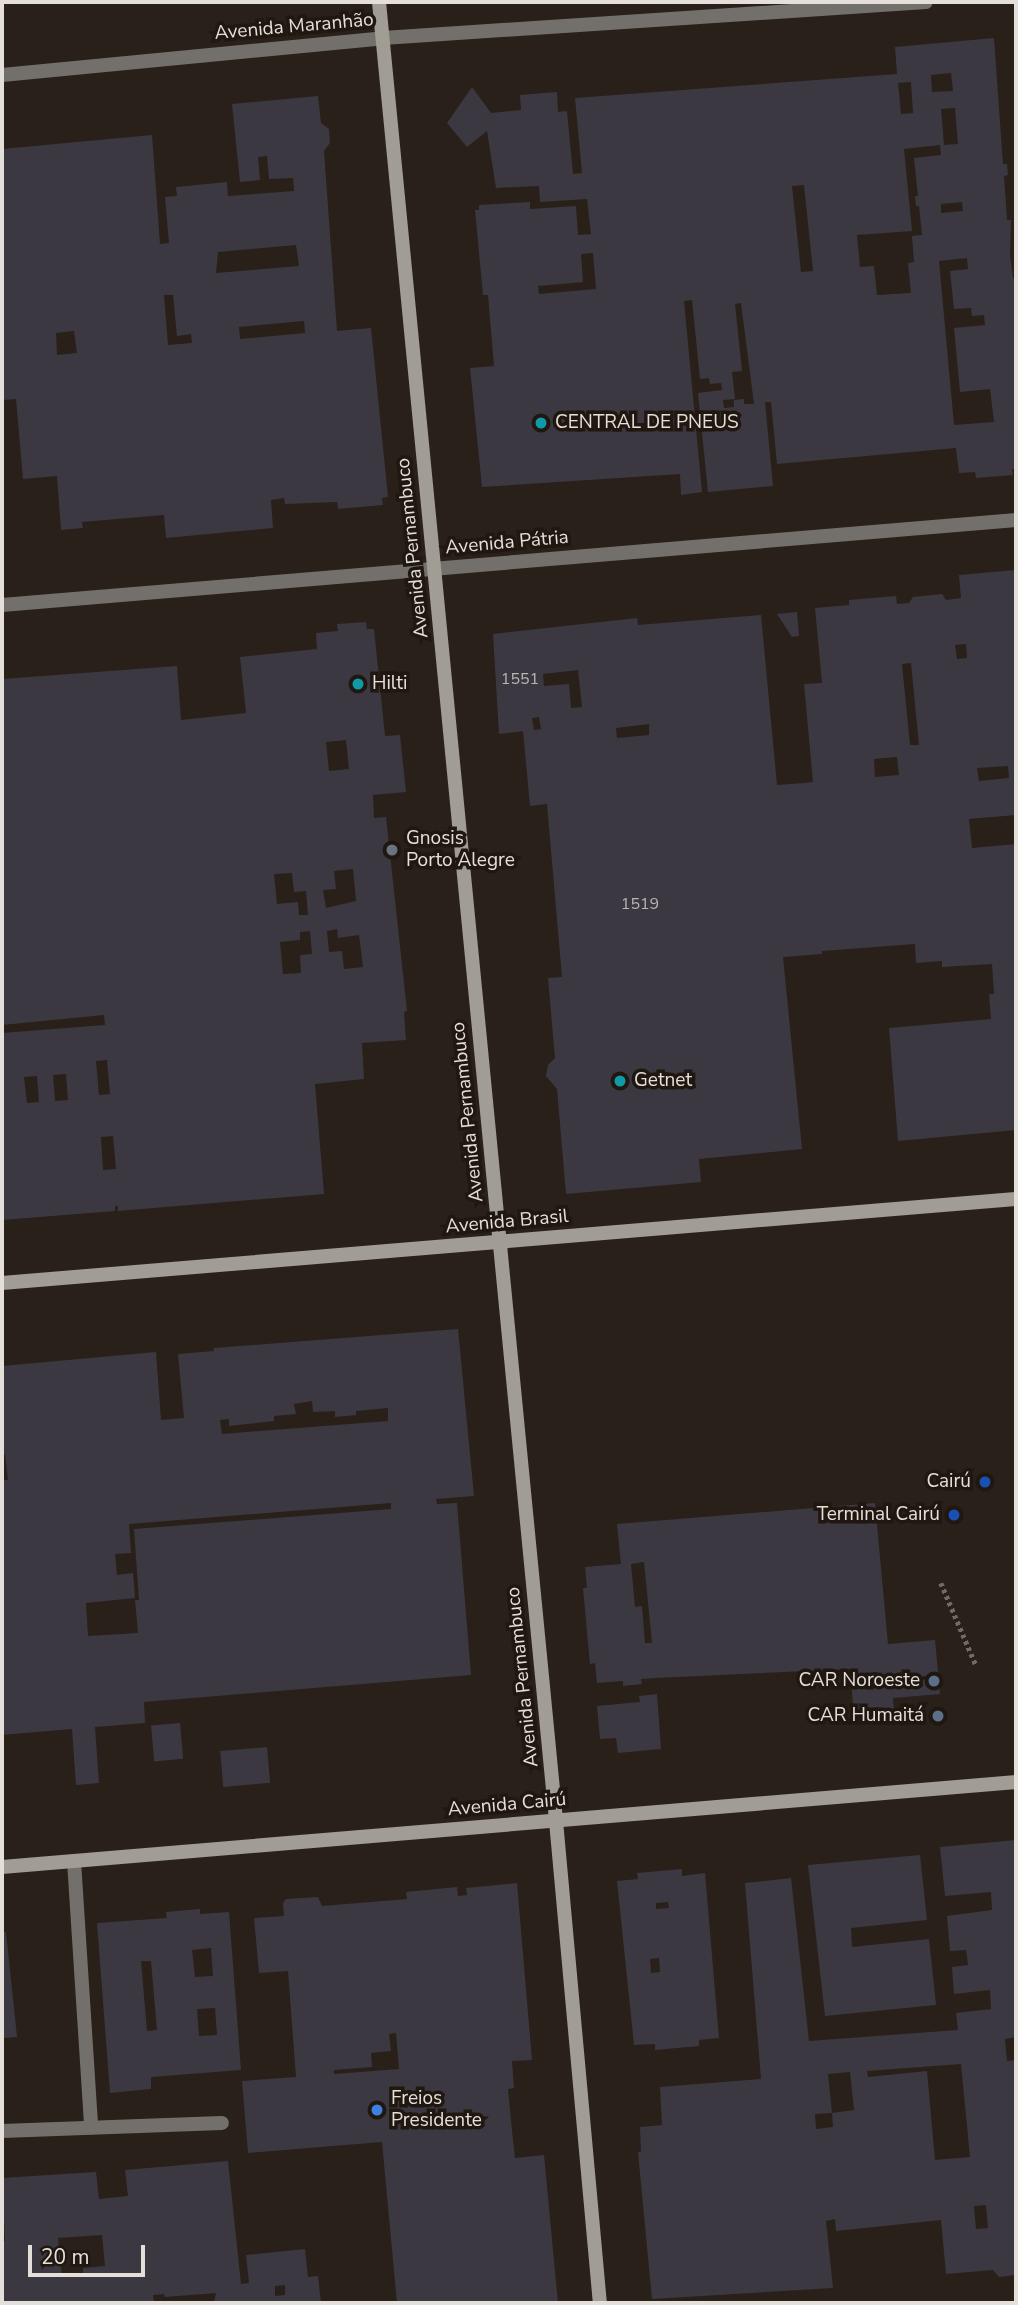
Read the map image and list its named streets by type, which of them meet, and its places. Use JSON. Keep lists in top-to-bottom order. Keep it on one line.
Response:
{"streets":{"street":["Avenida Maranhão","Avenida Pátria","Avenida Pernambuco","Avenida Brasil","Avenida Cairú"]},"crossings":[["Avenida Maranhão","Avenida Pernambuco"],["Avenida Pátria","Avenida Pernambuco"],["Avenida Pernambuco","Avenida Brasil"],["Avenida Pernambuco","Avenida Cairú"]],"places":["CENTRAL DE PNEUS","Hilti","Gnosis Porto Alegre","Getnet","Cairú","Terminal Cairú","CAR Noroeste","CAR Humaitá","Freios Presidente"],"house_numbers":["1551","1519"],"scale_bar":"20 m"}
